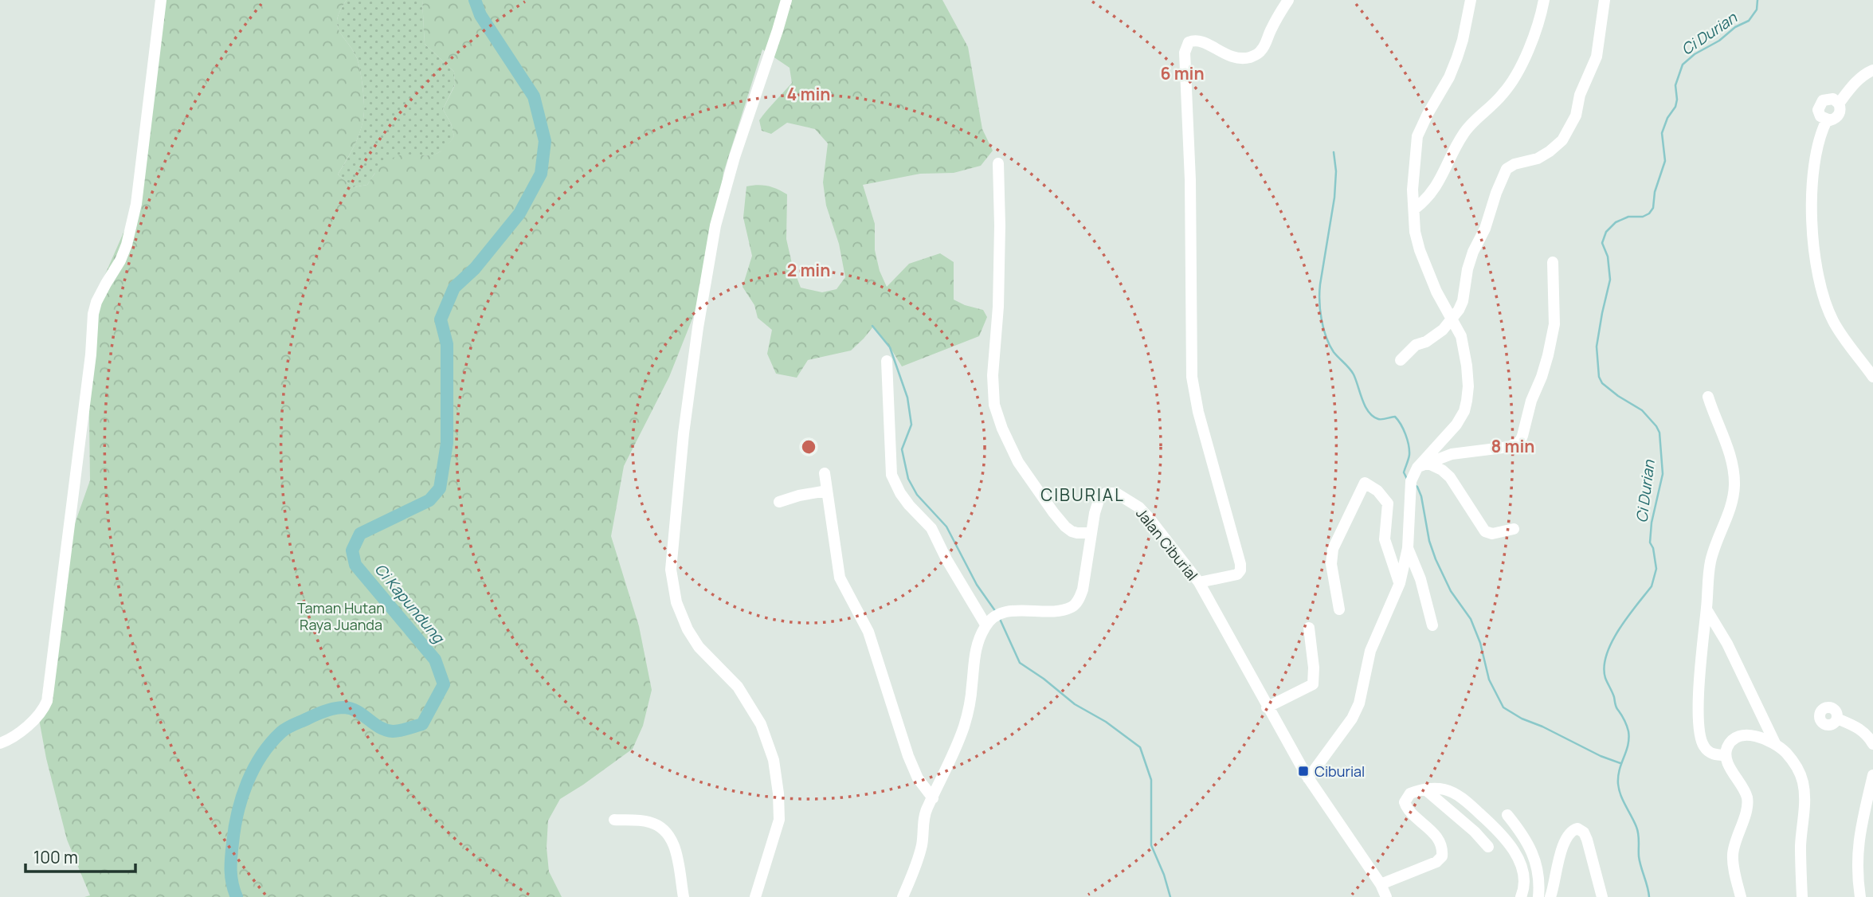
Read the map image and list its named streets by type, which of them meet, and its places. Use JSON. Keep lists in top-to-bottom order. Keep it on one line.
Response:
{"streets":{"street":["Jalan Ciburial"]},"districts":["CIBURIAL"],"water":["Ci Durian","Ci Kapundung"],"parks":["Taman Hutan Raya Juanda"],"places":{"transit":["Ciburial"]},"scale_bar":"100 m","rings":["6 min","4 min","2 min","8 min"]}
